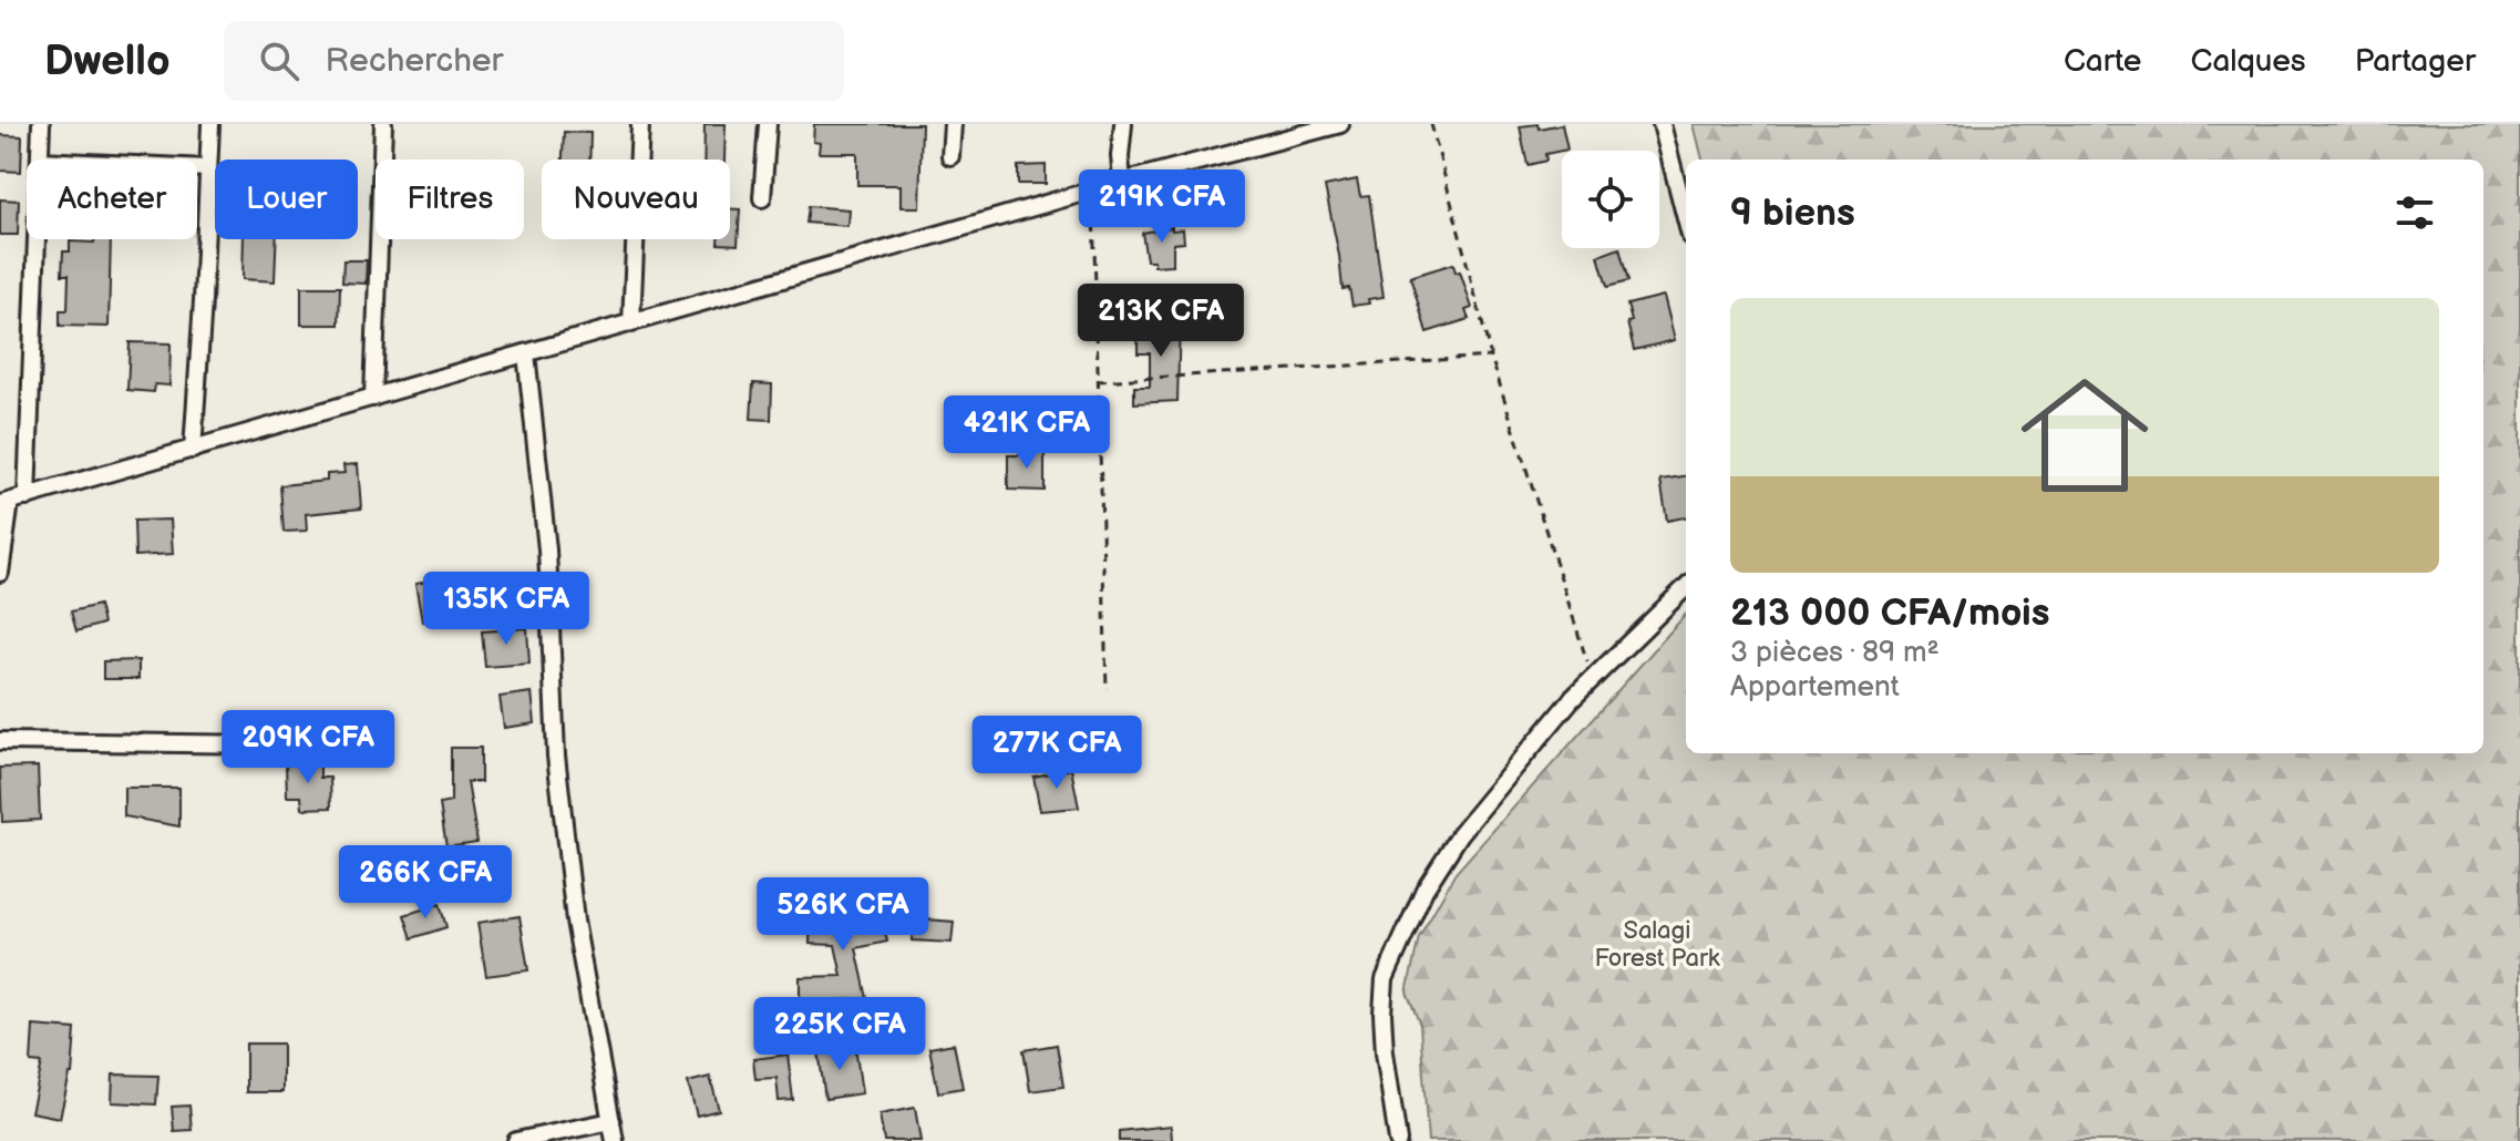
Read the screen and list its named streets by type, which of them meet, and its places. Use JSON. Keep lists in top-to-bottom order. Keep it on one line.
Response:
{"parks":["Salagi Forest Park"],"page":{"header":"Dwello","search":"Rechercher","nav":["Carte","Calques","Partager"],"chip":["Acheter","Louer","Filtres","Nouveau"],"heading":"9 biens","price":["219K CFA","213K CFA","421K CFA","135K CFA","209K CFA","277K CFA","266K CFA","526K CFA","225K CFA"],"list":[{"name":"213 000 CFA/mois","note":"3 pièces · 89 m² · Appartement"}]}}
